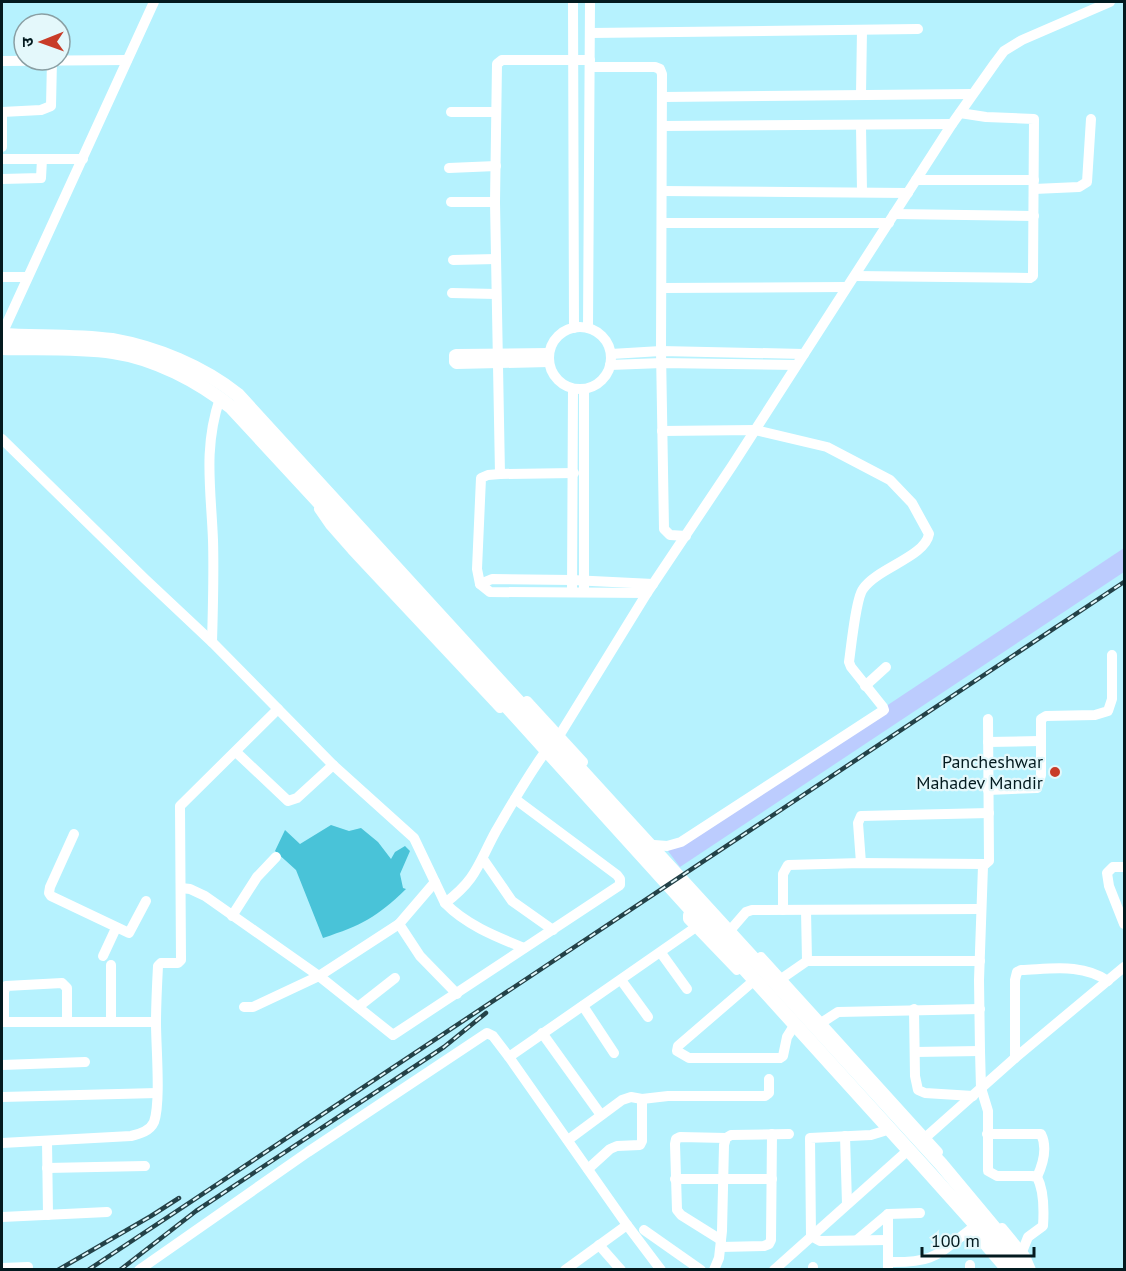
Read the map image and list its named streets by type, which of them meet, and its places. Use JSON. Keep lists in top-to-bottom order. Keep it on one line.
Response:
{"places":["Pancheshwar Mahadev Mandir"],"scale_bar":"100 m","north":"left"}
